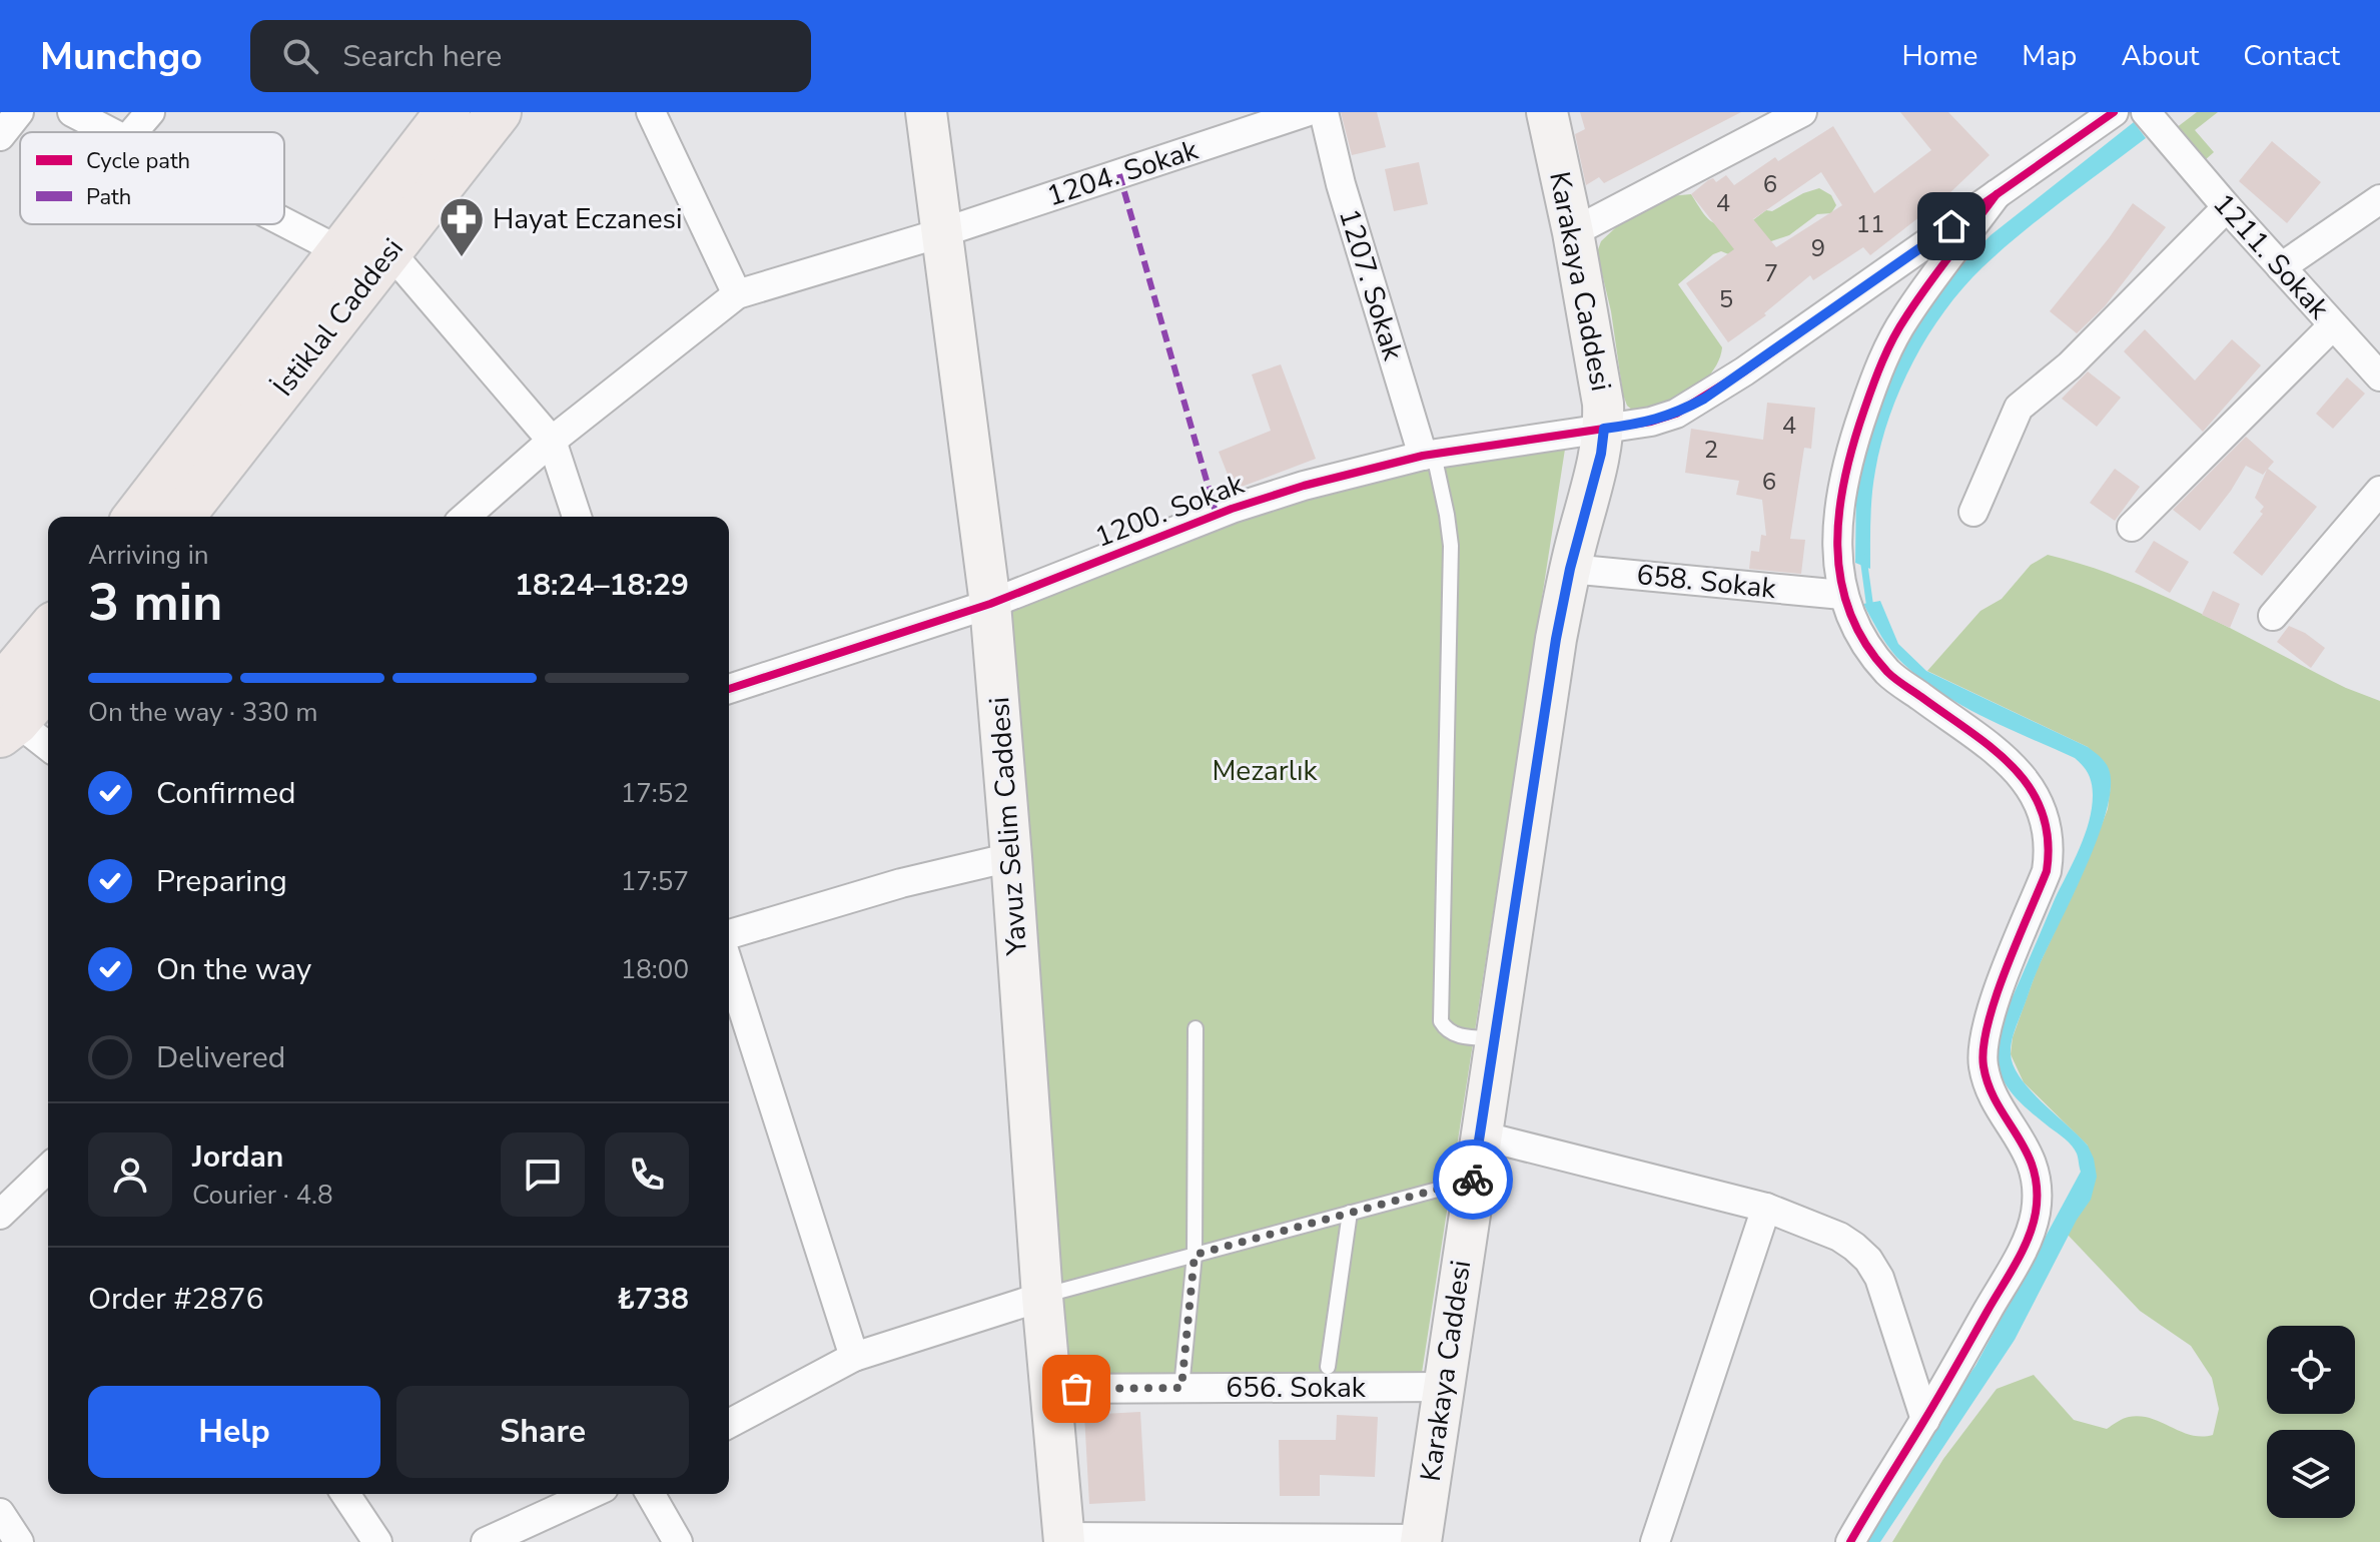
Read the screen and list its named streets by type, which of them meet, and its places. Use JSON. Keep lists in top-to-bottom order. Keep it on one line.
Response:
{"streets":{"main road":["İstiklal Caddesi"],"street":["1204. Sokak","1211. Sokak","Karakaya Caddesi","1207. Sokak","1200. Sokak","658. Sokak","Yavuz Selim Caddesi","656. Sokak"]},"crossings":[["1204. Sokak","Yavuz Selim Caddesi"],["Karakaya Caddesi","1200. Sokak"],["Karakaya Caddesi","658. Sokak"],["Karakaya Caddesi","656. Sokak"],["1207. Sokak","1200. Sokak"],["1200. Sokak","Yavuz Selim Caddesi"],["Yavuz Selim Caddesi","656. Sokak"]],"parks":["Mezarlık"],"places":{"pharmacy":["Hayat Eczanesi"]},"house_numbers":["6","4","11","9","7","5","4","2","6"],"legend":["Cycle path","Path"],"page":{"header":"Munchgo","search":"Search here","nav":["Home","Map","About","Contact"],"heading":["3 min","Arriving in","18:24–18:29"],"panel":["Jordan","Courier · 4.8","Order #2876","₺738"],"bar":"On the way · 330 m","list":[["Confirmed","17:52"],["Preparing","17:57"],["On the way","18:00"],"Delivered"],"buttons":["Help","Share"]}}
